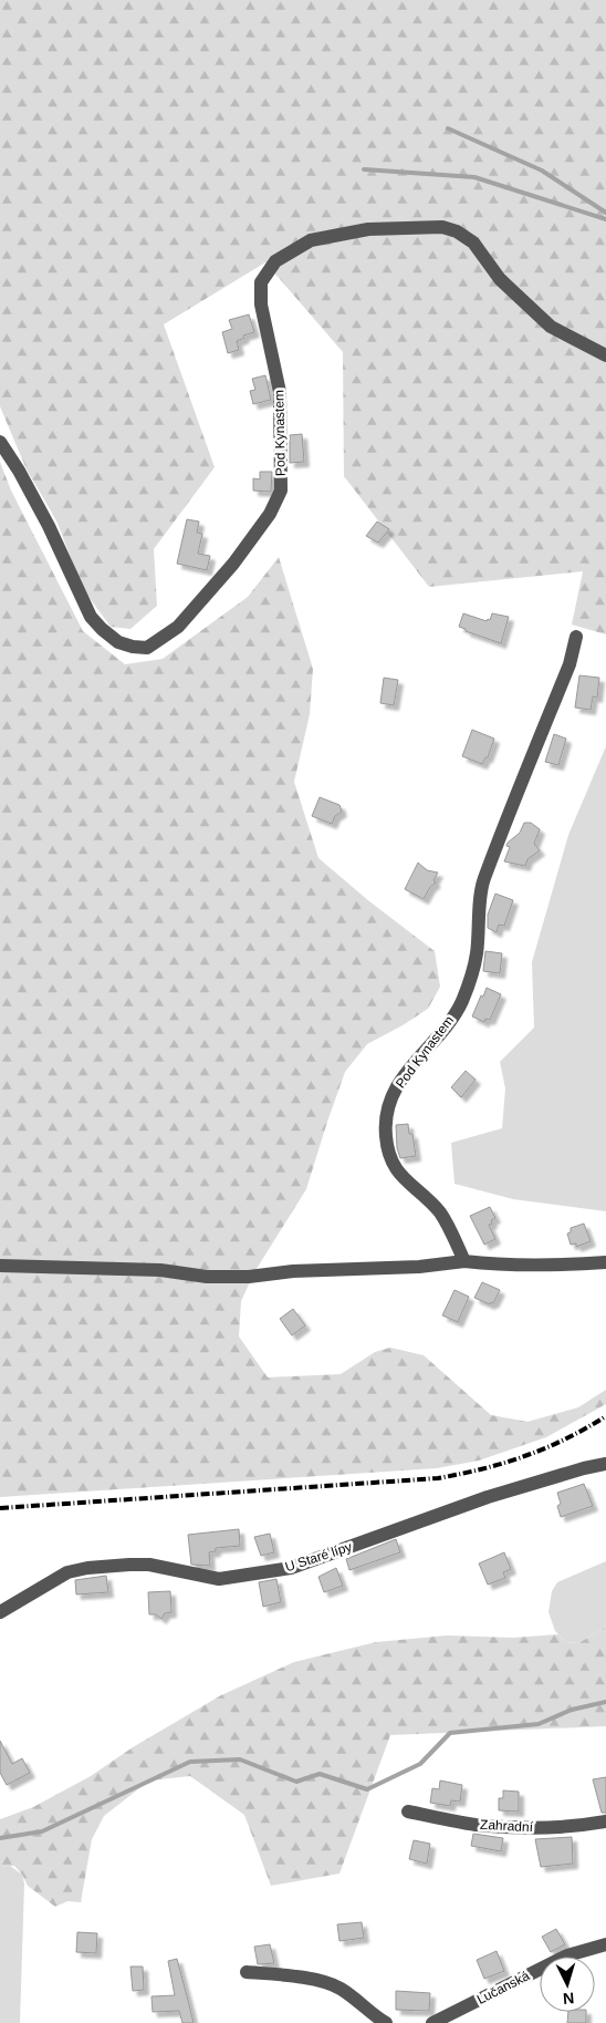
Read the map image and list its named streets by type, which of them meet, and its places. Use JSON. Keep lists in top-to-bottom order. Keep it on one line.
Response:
{"streets":{"street":["Pod Kynastem","U Staré lípy","Zahradní","Lučanská"]},"north":"bottom"}
